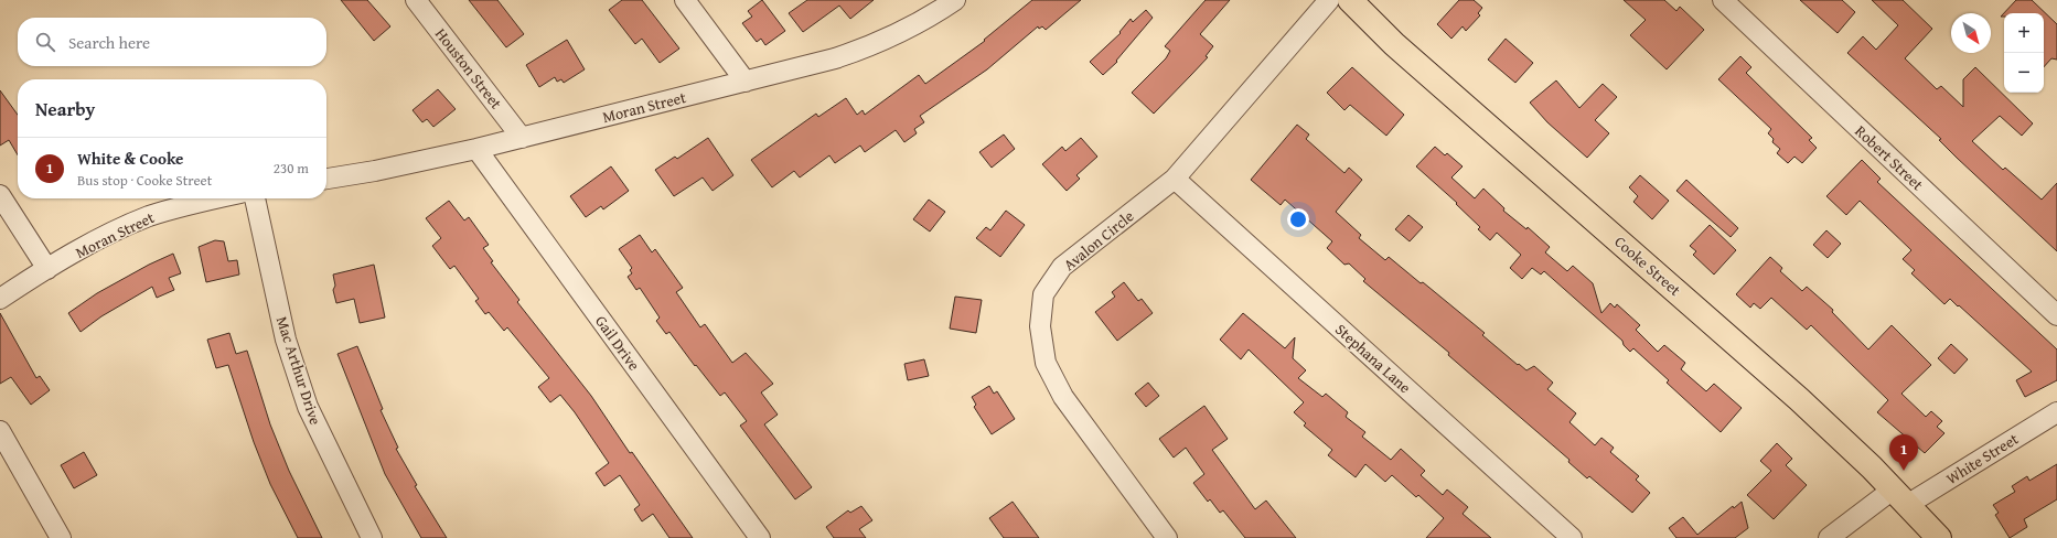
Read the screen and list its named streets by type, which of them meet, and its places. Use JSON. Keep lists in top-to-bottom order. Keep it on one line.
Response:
{"streets":{"main road":["Cooke Street"],"street":["Houston Street","Moran Street","Robert Street","Avalon Circle","Gail Drive","Stephana Lane","Mac Arthur Drive","White Street"]},"crossings":[["Houston Street","Moran Street"],["Moran Street","Gail Drive"],["Avalon Circle","Stephana Lane"],["Cooke Street","White Street"]],"north":"bottom right","page":{"map_buttons":["+","−"],"search":"Search here","heading":"Nearby","list":[{"mark":"1","name":"White & Cooke","note":"Bus stop · Cooke Street","value":"230 m"}],"pins":"1"}}
